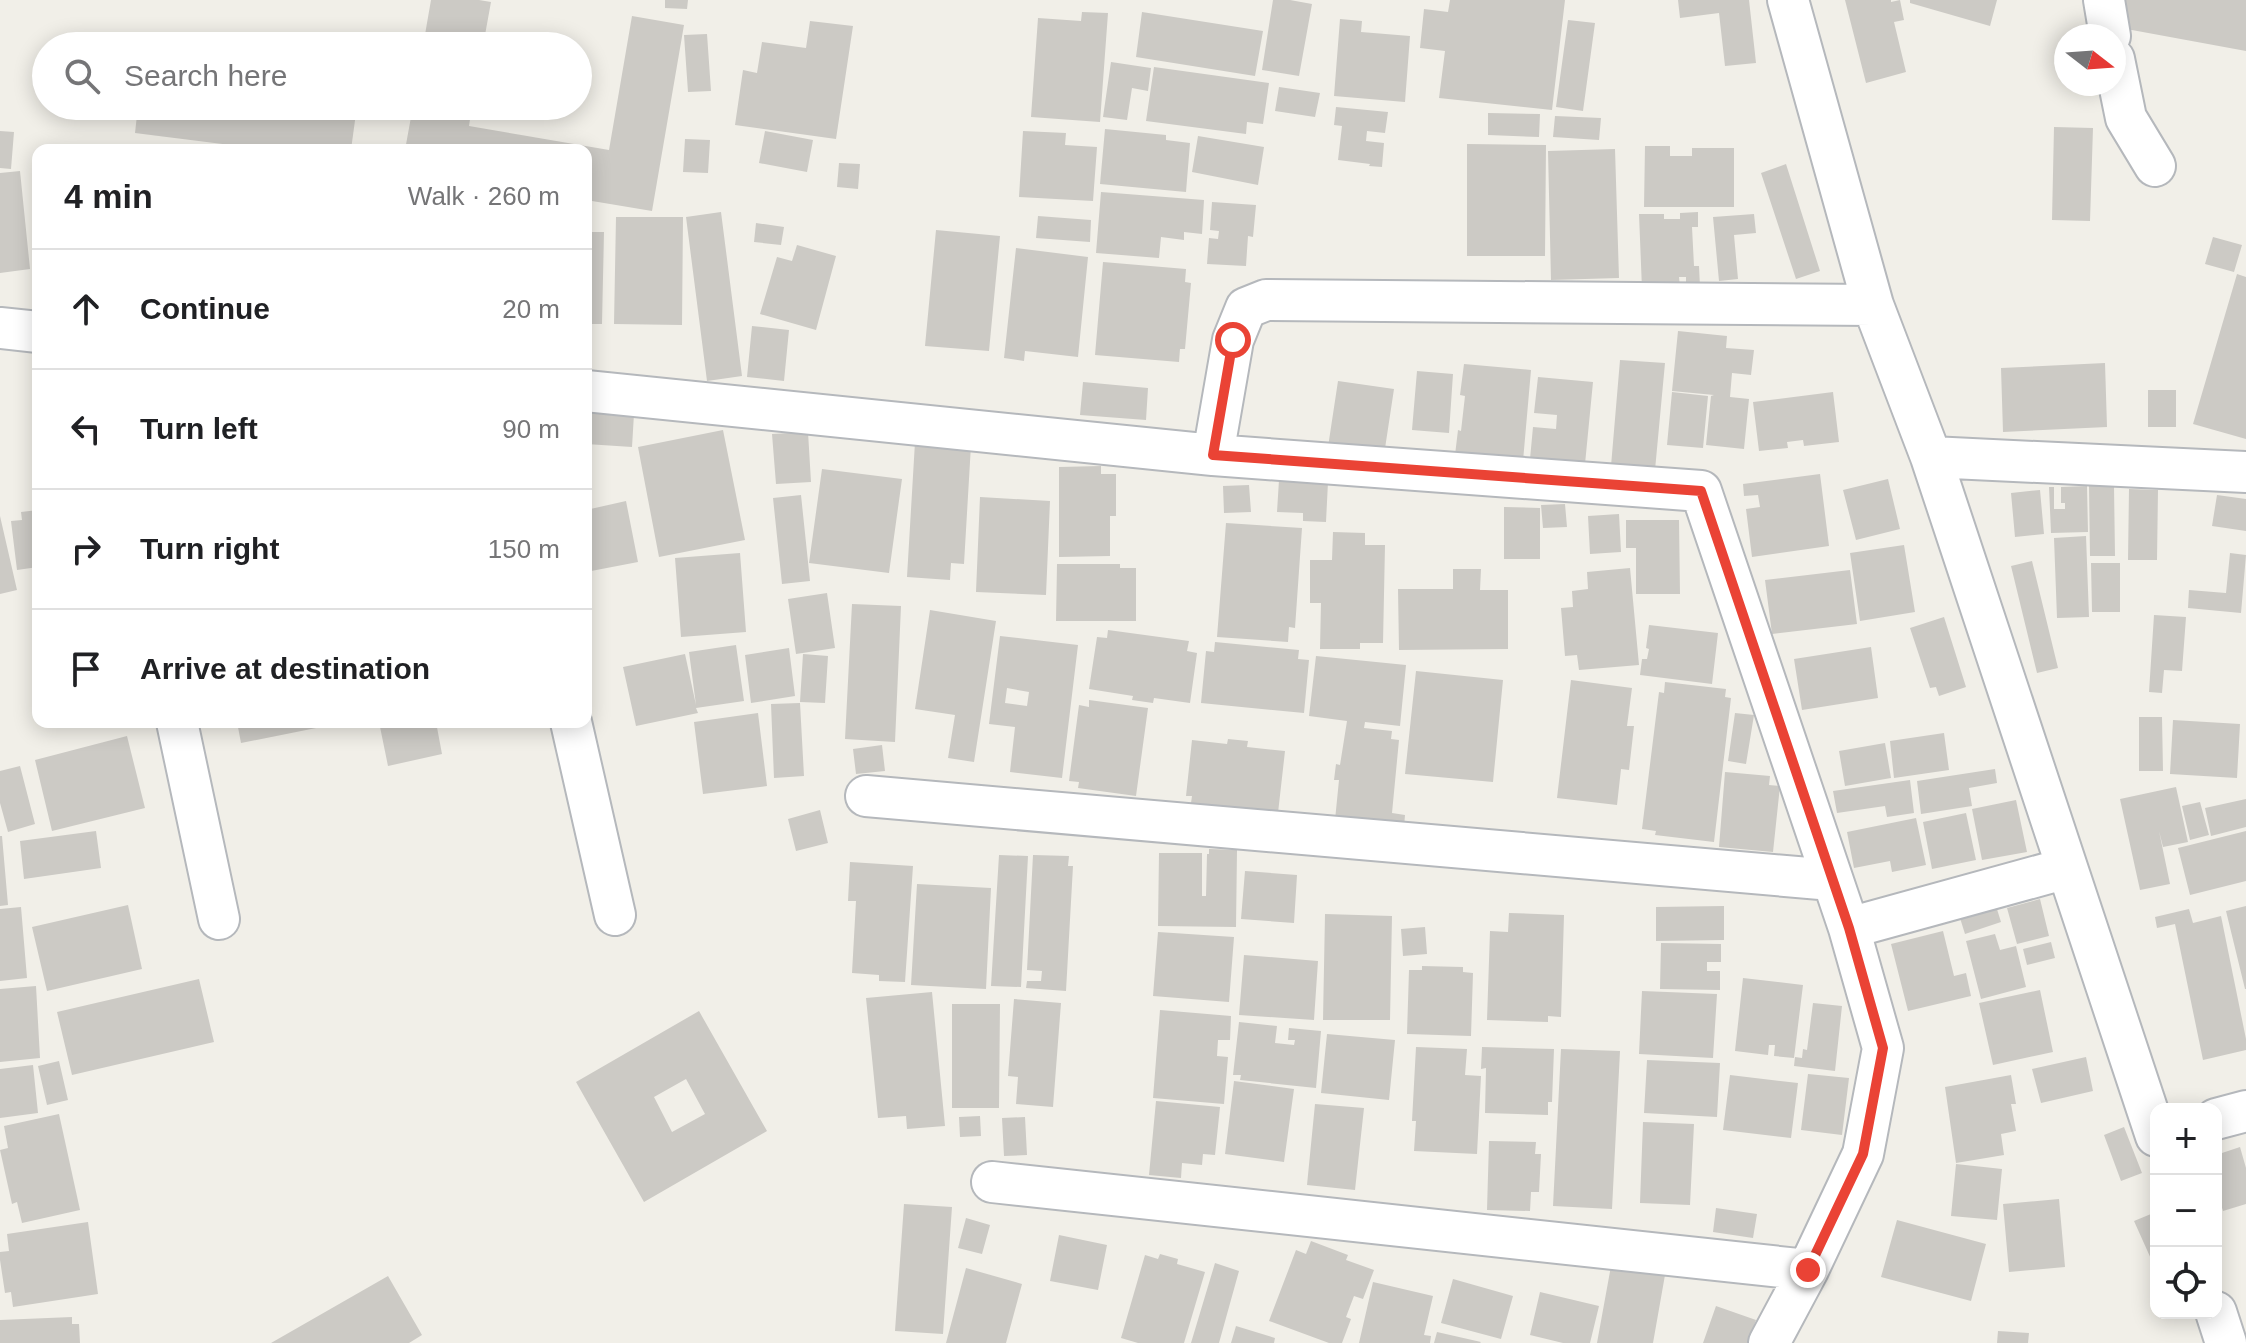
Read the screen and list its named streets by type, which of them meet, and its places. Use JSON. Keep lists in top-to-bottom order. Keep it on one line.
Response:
{"north":"right","page":{"search":"Search here","heading":["4 min","Walk · 260 m"],"list":[["Continue","20 m"],["Turn left","90 m"],["Turn right","150 m"],"Arrive at destination"],"map_buttons":["+","−"]}}
